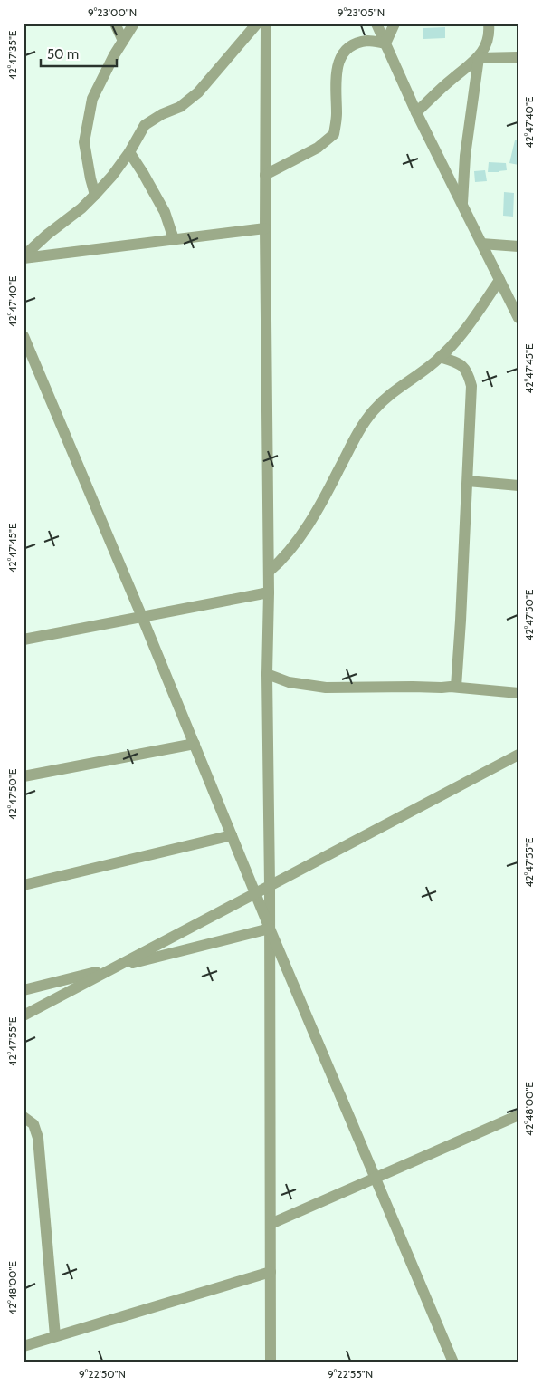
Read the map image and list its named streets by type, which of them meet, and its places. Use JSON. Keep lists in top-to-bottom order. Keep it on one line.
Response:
{"scale_bar":"50 m","coordinates":["9°23'00\"N","9°23'05\"N","42°47'35\"E","42°47'40\"E","42°47'45\"E","42°47'50\"E","42°47'55\"E","42°48'00\"E","9°22'50\"N","9°22'55\"N"]}
